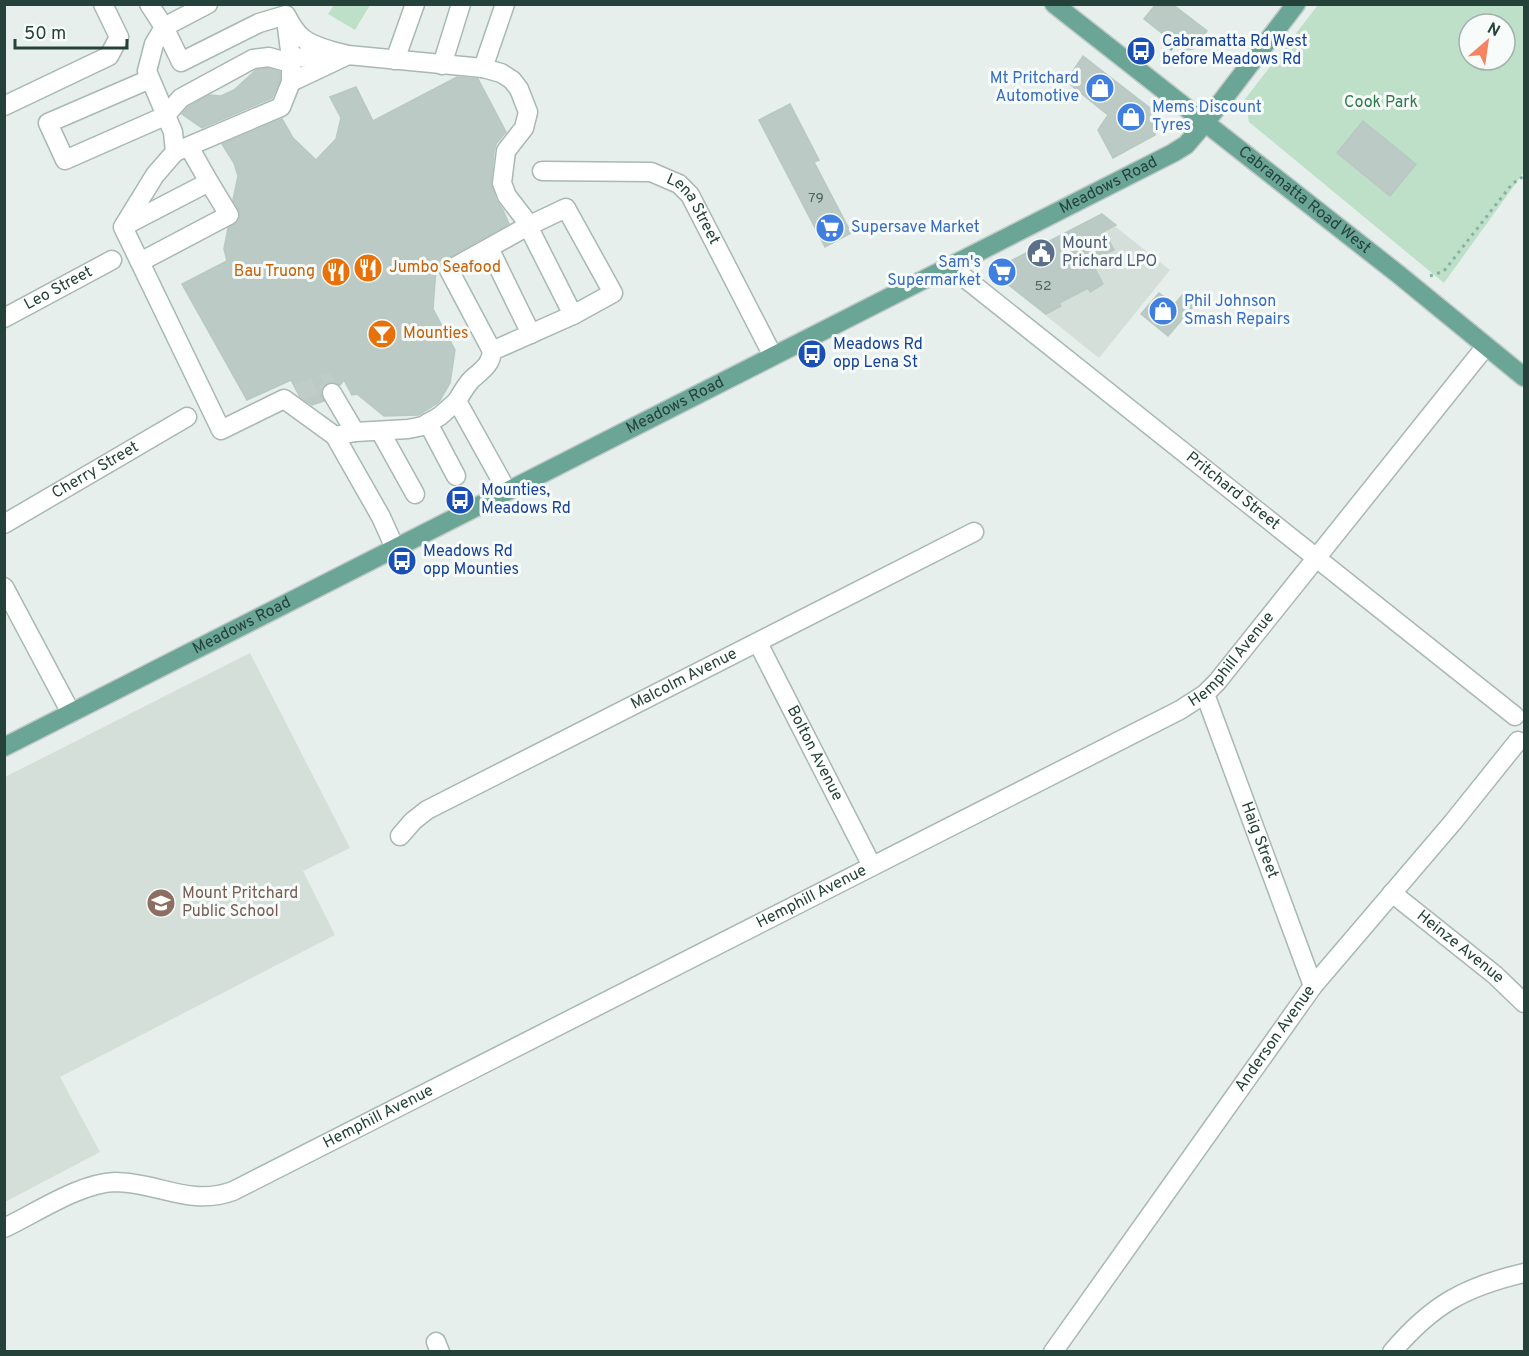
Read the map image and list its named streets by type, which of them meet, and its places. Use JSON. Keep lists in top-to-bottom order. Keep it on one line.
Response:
{"streets":{"main road":["Meadows Road","Cabramatta Road West"],"street":["Lena Street","Leo Street","Cherry Street","Pritchard Street","Hemphill Avenue","Malcolm Avenue","Bolton Avenue","Haig Street","Heinze Avenue","Anderson Avenue"]},"crossings":[["Meadows Road","Cabramatta Road West"],["Meadows Road","Lena Street"],["Meadows Road","Pritchard Street"],["Cabramatta Road West","Hemphill Avenue"],["Pritchard Street","Hemphill Avenue"],["Hemphill Avenue","Bolton Avenue"],["Hemphill Avenue","Haig Street"],["Malcolm Avenue","Bolton Avenue"],["Haig Street","Anderson Avenue"],["Heinze Avenue","Anderson Avenue"]],"parks":["Cook Park"],"places":{"bus stop":["Cabramatta Rd West before Meadows Rd","Meadows Rd opp Lena St","Mounties, Meadows Rd","Meadows Rd opp Mounties"],"shop":["Mt Pritchard Automotive","Mems Discount Tyres","Phil Johnson Smash Repairs"],"supermarket":["Supersave Market","Sam's Supermarket"],"public building":["Mount Prichard LPO"],"restaurant":["Jumbo Seafood","Bau Truong"],"bar":["Mounties"],"school or university":["Mount Pritchard Public School"]},"house_numbers":["79","52"],"scale_bar":"50 m","north":"top right"}
